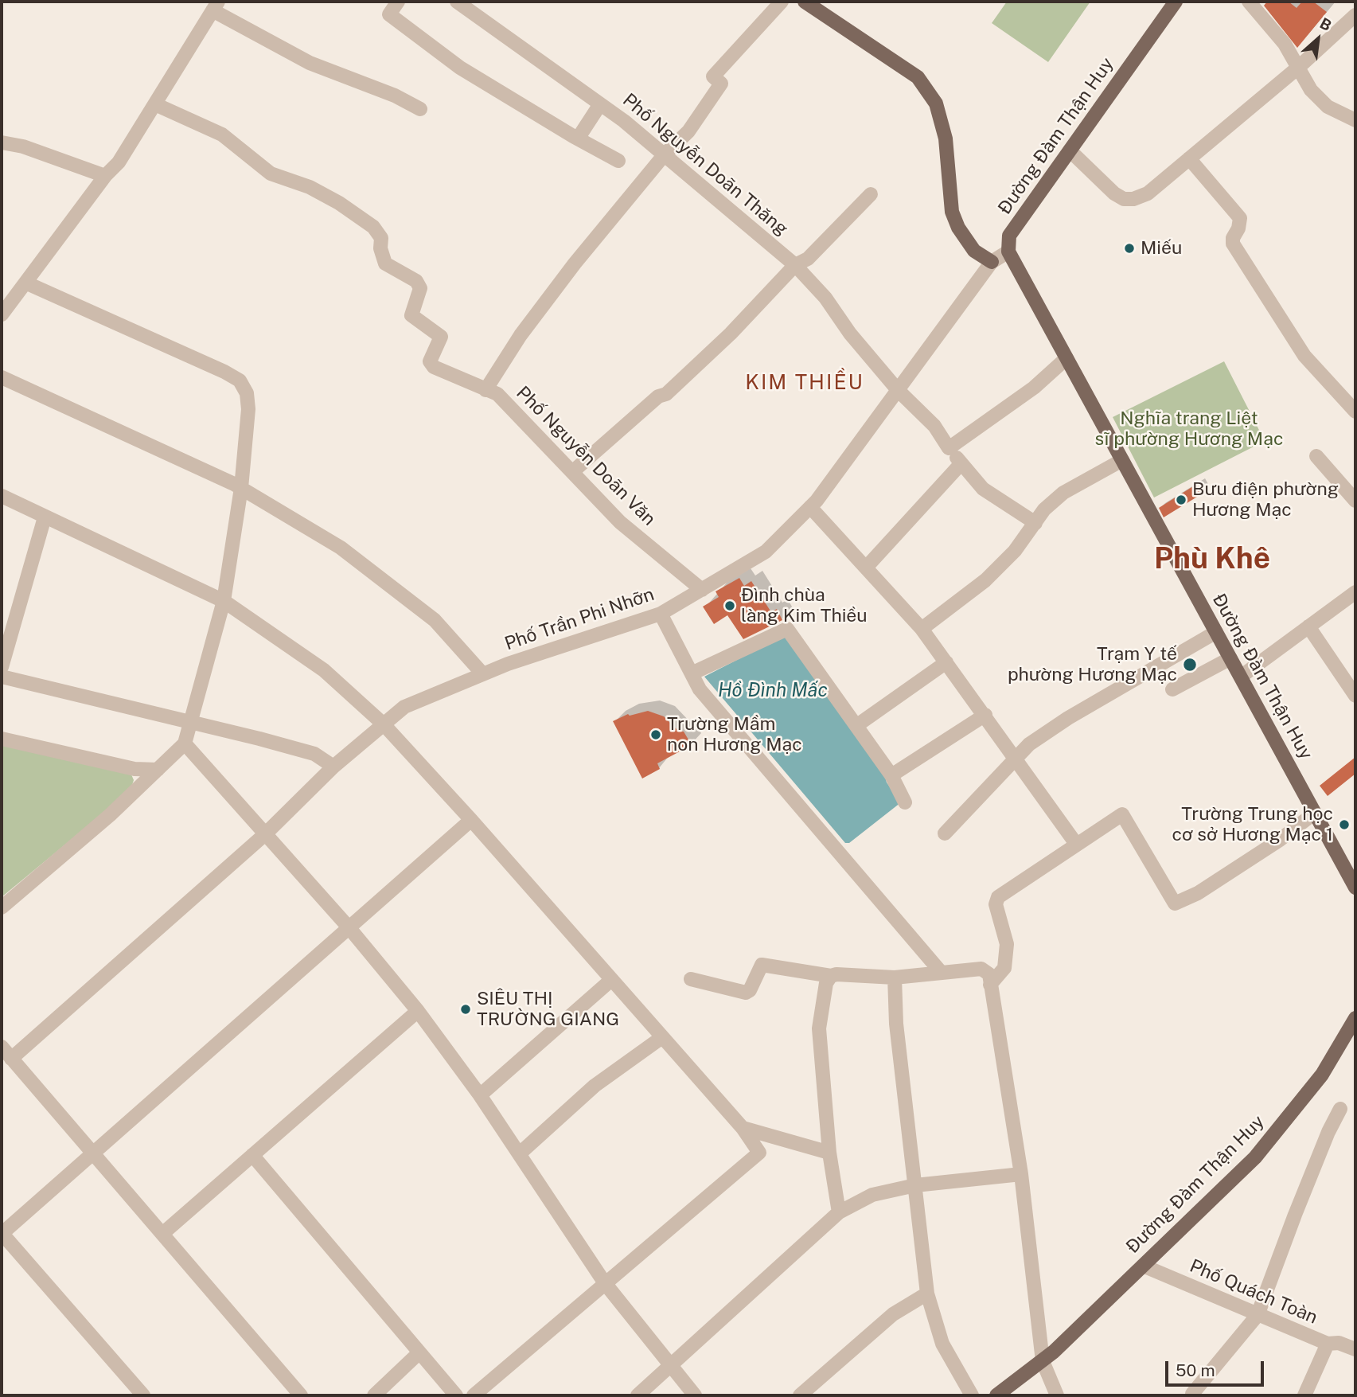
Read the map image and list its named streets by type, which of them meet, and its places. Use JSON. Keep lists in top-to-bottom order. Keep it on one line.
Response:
{"streets":{"main road":["Đường Đàm Thận Huy"],"street":["Phố Nguyễn Doãn Thăng","Phố Nguyễn Doãn Văn","Phố Trần Phi Nhỡn","Phố Quách Toàn"]},"crossings":[["Đường Đàm Thận Huy","Phố Trần Phi Nhỡn"],["Đường Đàm Thận Huy","Phố Quách Toàn"],["Phố Nguyễn Doãn Thăng","Phố Trần Phi Nhỡn"],["Phố Nguyễn Doãn Văn","Phố Trần Phi Nhỡn"]],"districts":["KIM THIỀU","Phù Khê"],"water":["Hồ Đình Mấc"],"parks":["Nghĩa trang Liệt sĩ phường Hương Mạc"],"places":["Miếu","Bưu điện phường Hương Mạc","Đình chùa làng Kim Thiều","Trạm Y tế phường Hương Mạc","Trường Mầm non Hương Mạc","Trường Trung học cơ sở Hương Mạc 1","SIÊU THỊ TRƯỜNG GIANG"],"scale_bar":"50 m","north":"top right"}
